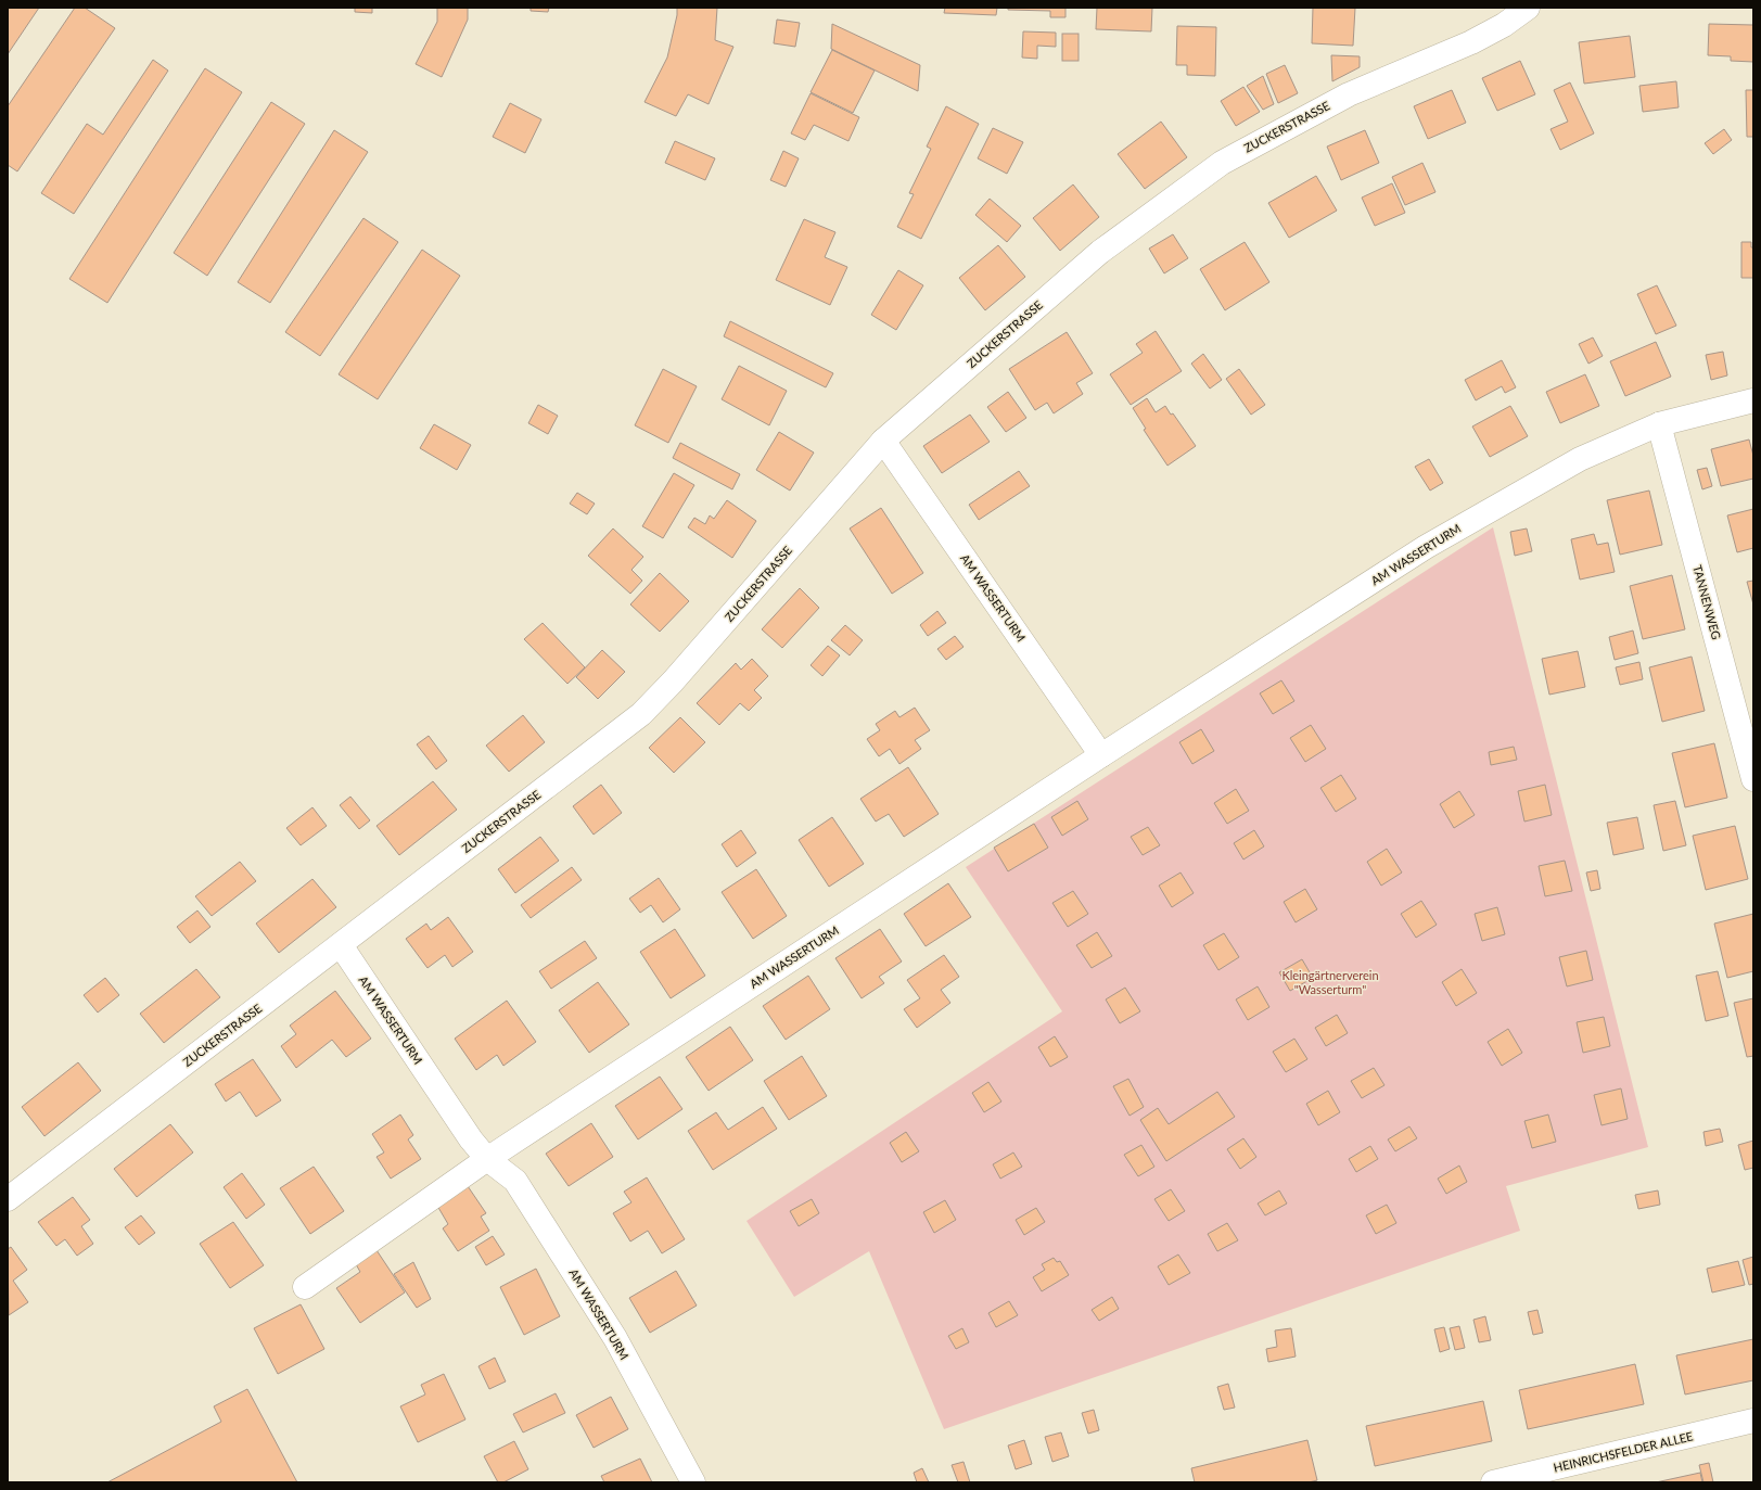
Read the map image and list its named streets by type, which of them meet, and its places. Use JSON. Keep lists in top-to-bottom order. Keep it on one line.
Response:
{"streets":{"street":["ZUCKERSTRASSE","AM WASSERTURM","TANNENWEG","HEINRICHSFELDER ALLEE"]},"crossings":[["ZUCKERSTRASSE","AM WASSERTURM"],["AM WASSERTURM","TANNENWEG"]],"parks":["Kleingärtnerverein \"Wasserturm\""]}
